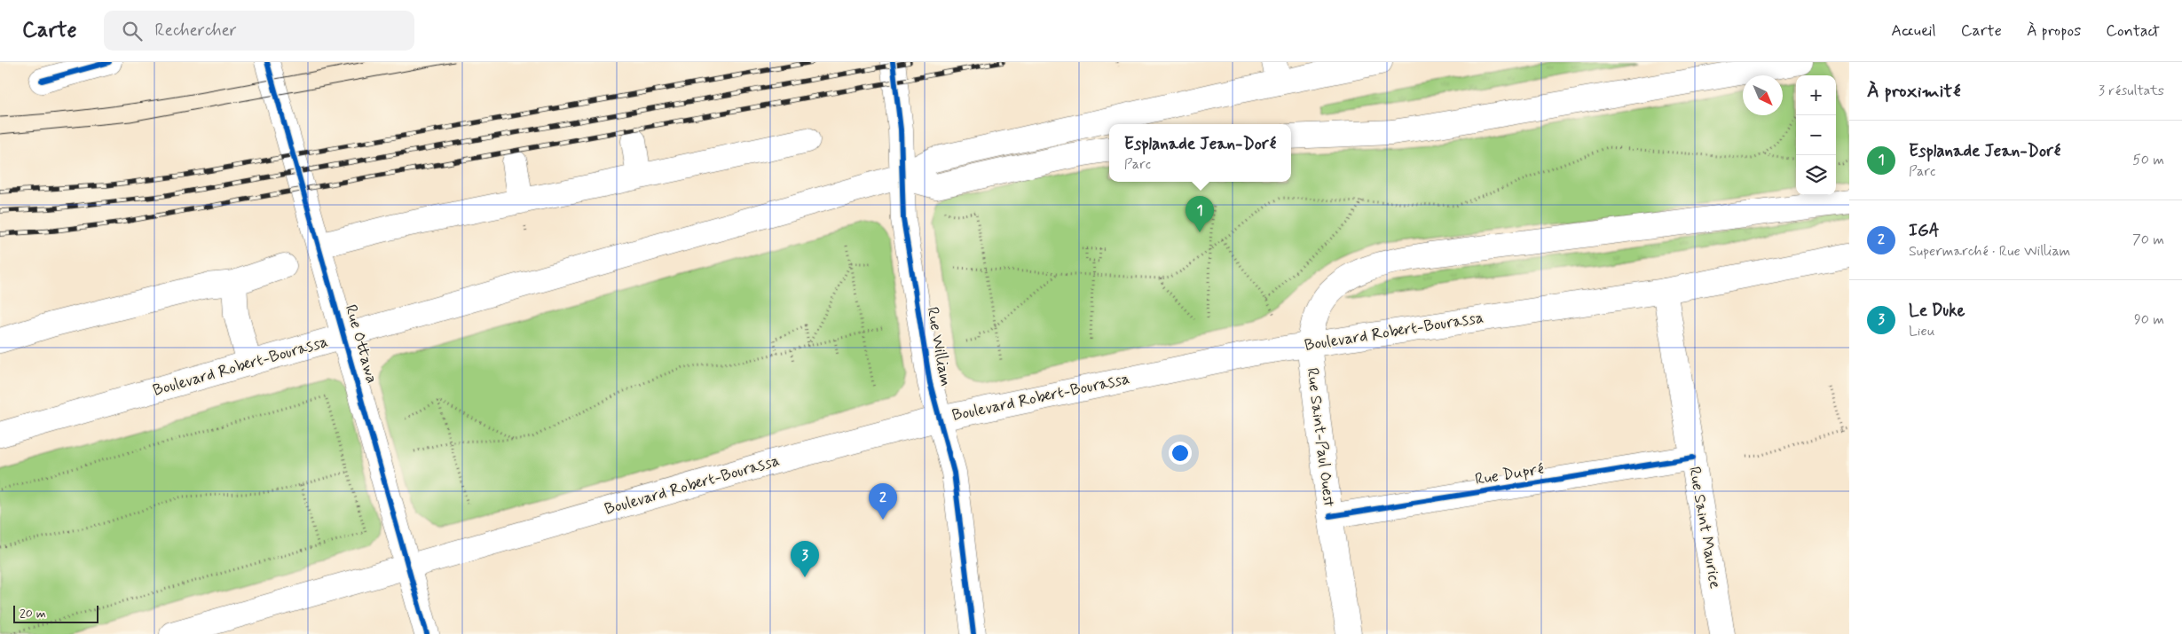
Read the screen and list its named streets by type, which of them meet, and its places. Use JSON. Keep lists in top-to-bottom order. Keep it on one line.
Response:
{"streets":{"main road":["Boulevard Robert-Bourassa","Rue Ottawa","Rue William","Rue Saint-Paul Ouest","Rue Dupré","Rue Saint Maurice"]},"crossings":[["Boulevard Robert-Bourassa","Rue Ottawa"],["Boulevard Robert-Bourassa","Rue William"],["Boulevard Robert-Bourassa","Rue Saint-Paul Ouest"],["Boulevard Robert-Bourassa","Rue Saint Maurice"],["Rue Saint-Paul Ouest","Rue Dupré"],["Rue Dupré","Rue Saint Maurice"]],"scale_bar":"20 m","north":"bottom right","page":{"header":"Carte","search":"Rechercher","nav":["Accueil","Carte","À propos","Contact"],"heading":["À proximité","3 résultats"],"map_buttons":["+","−"],"list":[{"mark":"1","name":"Esplanade Jean-Doré","note":"Parc","value":"50 m"},{"mark":"2","name":"IGA","note":"Supermarché · Rue William","value":"70 m"},{"mark":"3","name":"Le Duke","note":"Lieu","value":"90 m"}],"popup":["Esplanade Jean-Doré","Parc"],"pins":["1","2","3"],"scale":"20 m"}}
